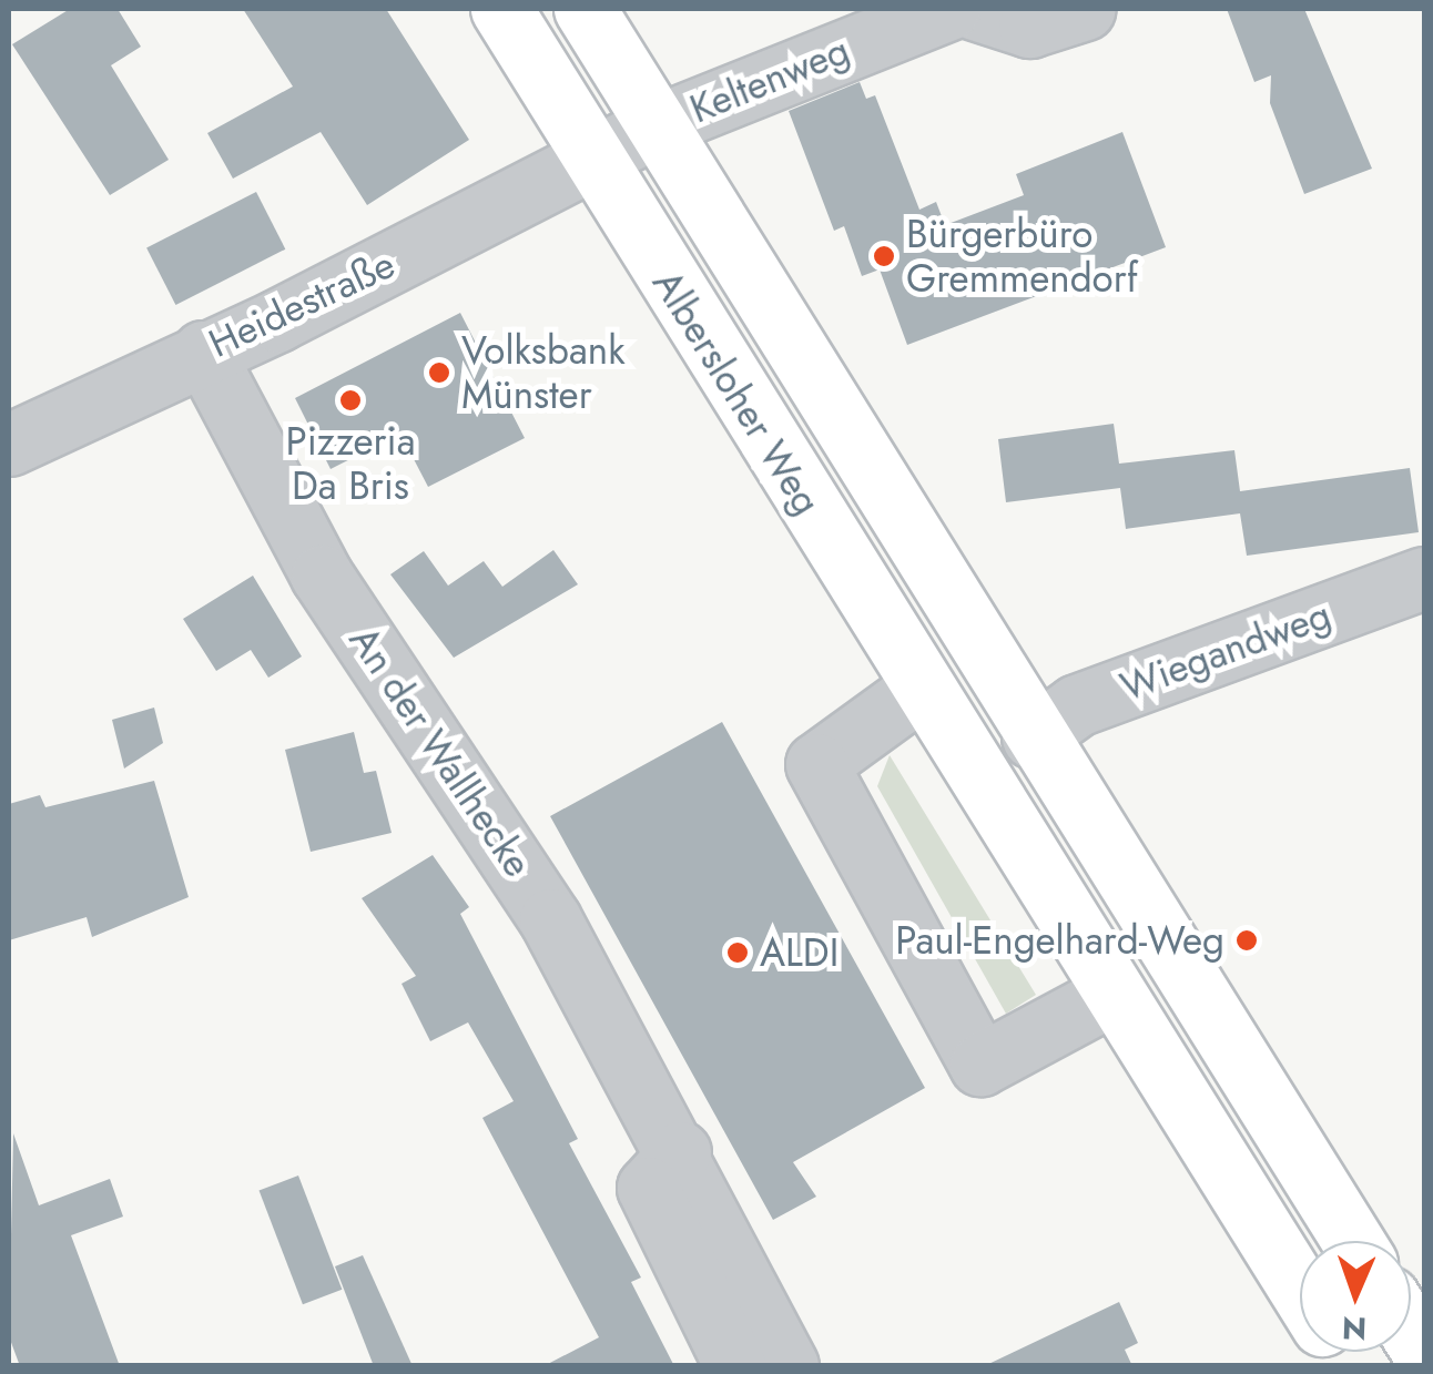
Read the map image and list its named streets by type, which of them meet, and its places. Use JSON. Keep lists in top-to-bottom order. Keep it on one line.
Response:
{"streets":{"main road":["Albersloher Weg"],"street":["Keltenweg","Heidestraße","Wiegandweg","An der Wallhecke"]},"crossings":[["Keltenweg","Heidestraße"],["Keltenweg","Albersloher Weg"],["Heidestraße","Albersloher Weg"],["Heidestraße","An der Wallhecke"],["Albersloher Weg","Wiegandweg"]],"places":["Bürgerbüro Gremmendorf","Volksbank Münster","Pizzeria Da Bris","Paul-Engelhard-Weg","ALDI"],"north":"bottom"}
